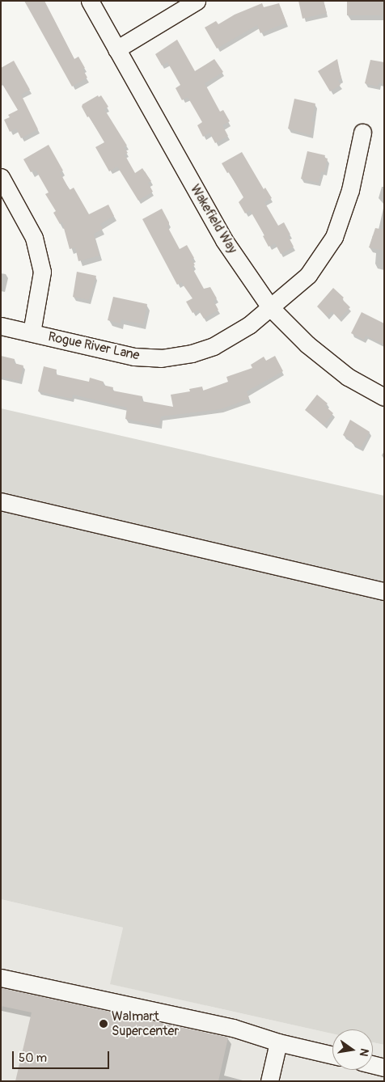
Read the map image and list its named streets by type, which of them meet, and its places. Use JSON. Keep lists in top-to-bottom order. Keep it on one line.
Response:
{"streets":{"street":["Wakefield Way","Rogue River Lane"]},"crossings":[["Wakefield Way","Rogue River Lane"]],"places":["Walmart Supercenter"],"scale_bar":"50 m","north":"right"}
